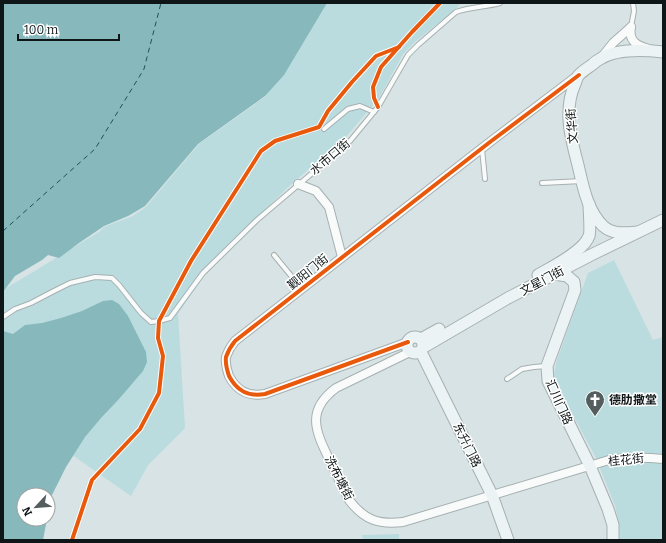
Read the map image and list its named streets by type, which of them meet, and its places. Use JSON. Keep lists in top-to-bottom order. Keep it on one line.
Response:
{"streets":{"street":["文华街","觐阳门街","文星门街","汇川门路","东升门路","桂花街","洗布塘街"],"lane":["水市口街"]},"crossings":[["文华街","觐阳门街"],["文华街","文星门街"],["觐阳门街","文星门街"],["觐阳门街","东升门路"],["觐阳门街","洗布塘街"],["文星门街","汇川门路"],["文星门街","东升门路"],["文星门街","洗布塘街"],["汇川门路","桂花街"],["汇川门路","洗布塘街"],["东升门路","洗布塘街"],["桂花街","洗布塘街"]],"places":{"church":["德肋撒堂"]},"scale_bar":"100 m","north":"bottom left"}
